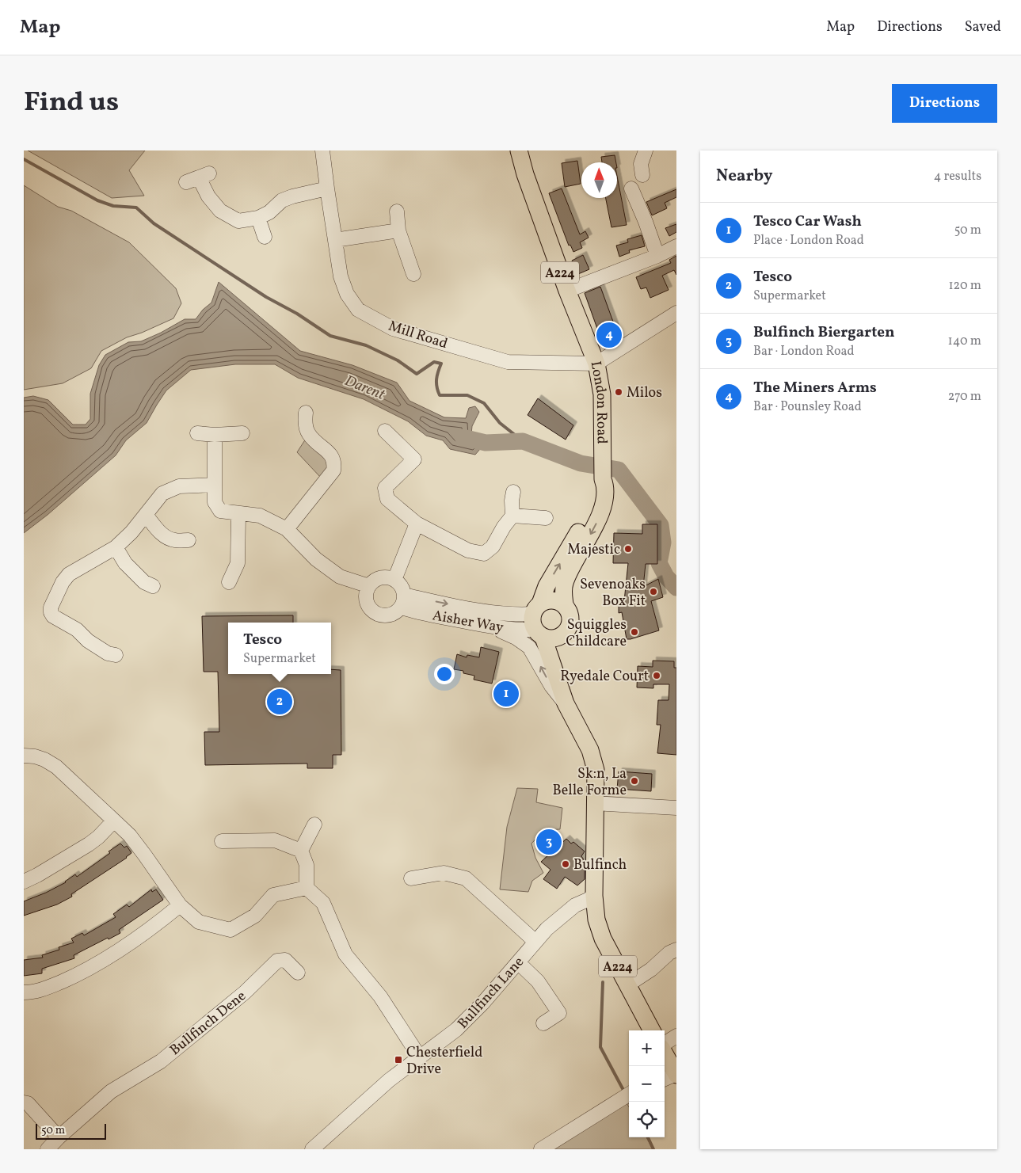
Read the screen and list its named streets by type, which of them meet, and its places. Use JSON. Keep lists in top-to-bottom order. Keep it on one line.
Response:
{"streets":{"main road":["A224","London Road"],"street":["Mill Road","Aisher Way","Bullfinch Lane","Bullfinch Dene"]},"crossings":[["Mill Road","London Road"],["London Road","Aisher Way"],["London Road","Bullfinch Lane"]],"water":["Darent"],"places":{"other":["Milos","Majestic","Sevenoaks Box Fit","Squiggles Childcare","Ryedale Court","Sk:n, La Belle Forme","Bulfinch"],"transit":["Chesterfield Drive"]},"scale_bar":"50 m","north":"top","page":{"header":"Map","nav":["Map","Directions","Saved"],"title":"Find us","buttons":"Directions","heading":["Nearby","4 results"],"list":[{"mark":"1","name":"Tesco Car Wash","note":"Place · London Road","value":"50 m"},{"mark":"2","name":"Tesco","note":"Supermarket","value":"120 m"},{"mark":"3","name":"Bulfinch Biergarten","note":"Bar · London Road","value":"140 m"},{"mark":"4","name":"The Miners Arms","note":"Bar · Pounsley Road","value":"270 m"}],"pins":["4","1","2","3"],"popup":["Tesco","Supermarket"],"map_buttons":["+","−"],"scale":"50 m"}}
